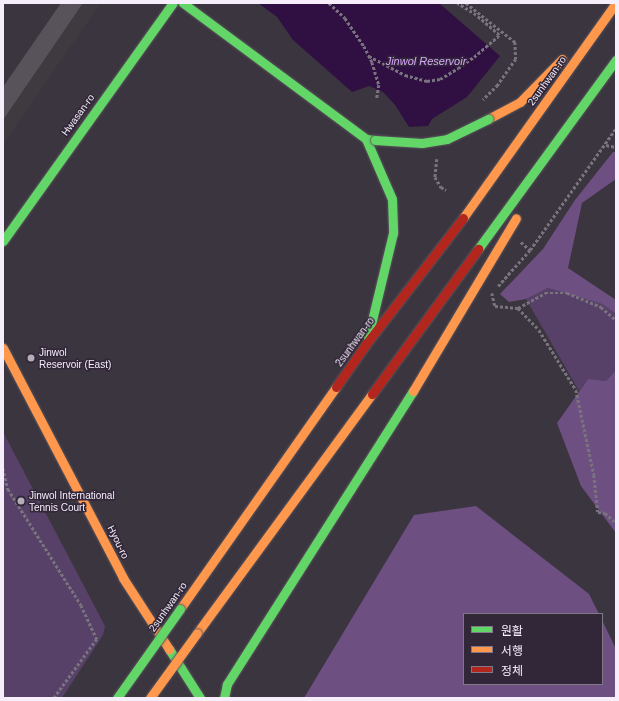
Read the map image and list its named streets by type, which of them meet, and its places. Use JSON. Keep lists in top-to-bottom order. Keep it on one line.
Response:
{"streets":{"main road":["2sunhwan-ro","Hwasan-ro","Hyou-ro"]},"water":["Jinwol Reservoir"],"places":["Jinwol Reservoir (East)","Jinwol International Tennis Court"],"legend":["원활","서행","정체"]}
